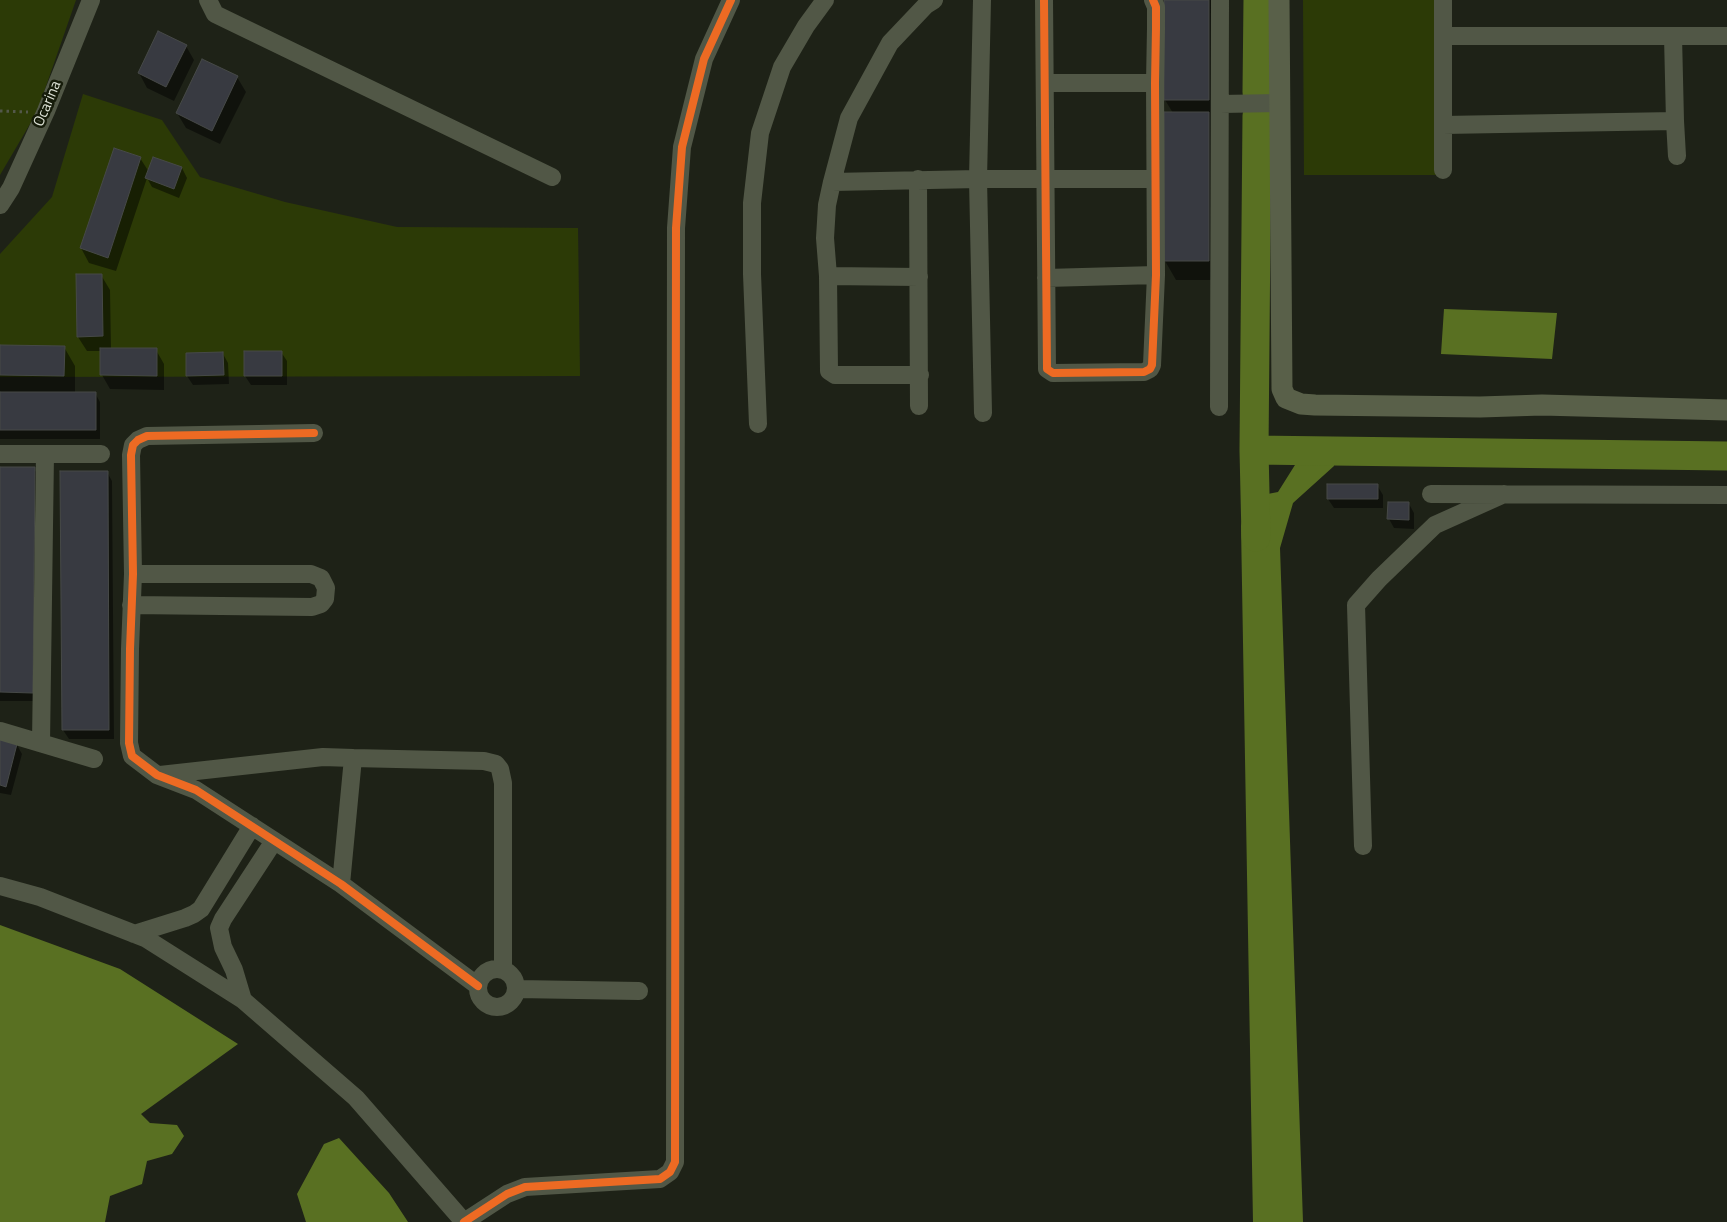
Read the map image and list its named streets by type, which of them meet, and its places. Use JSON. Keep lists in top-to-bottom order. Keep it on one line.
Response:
{"streets":{"street":["Ocarina"]}}
